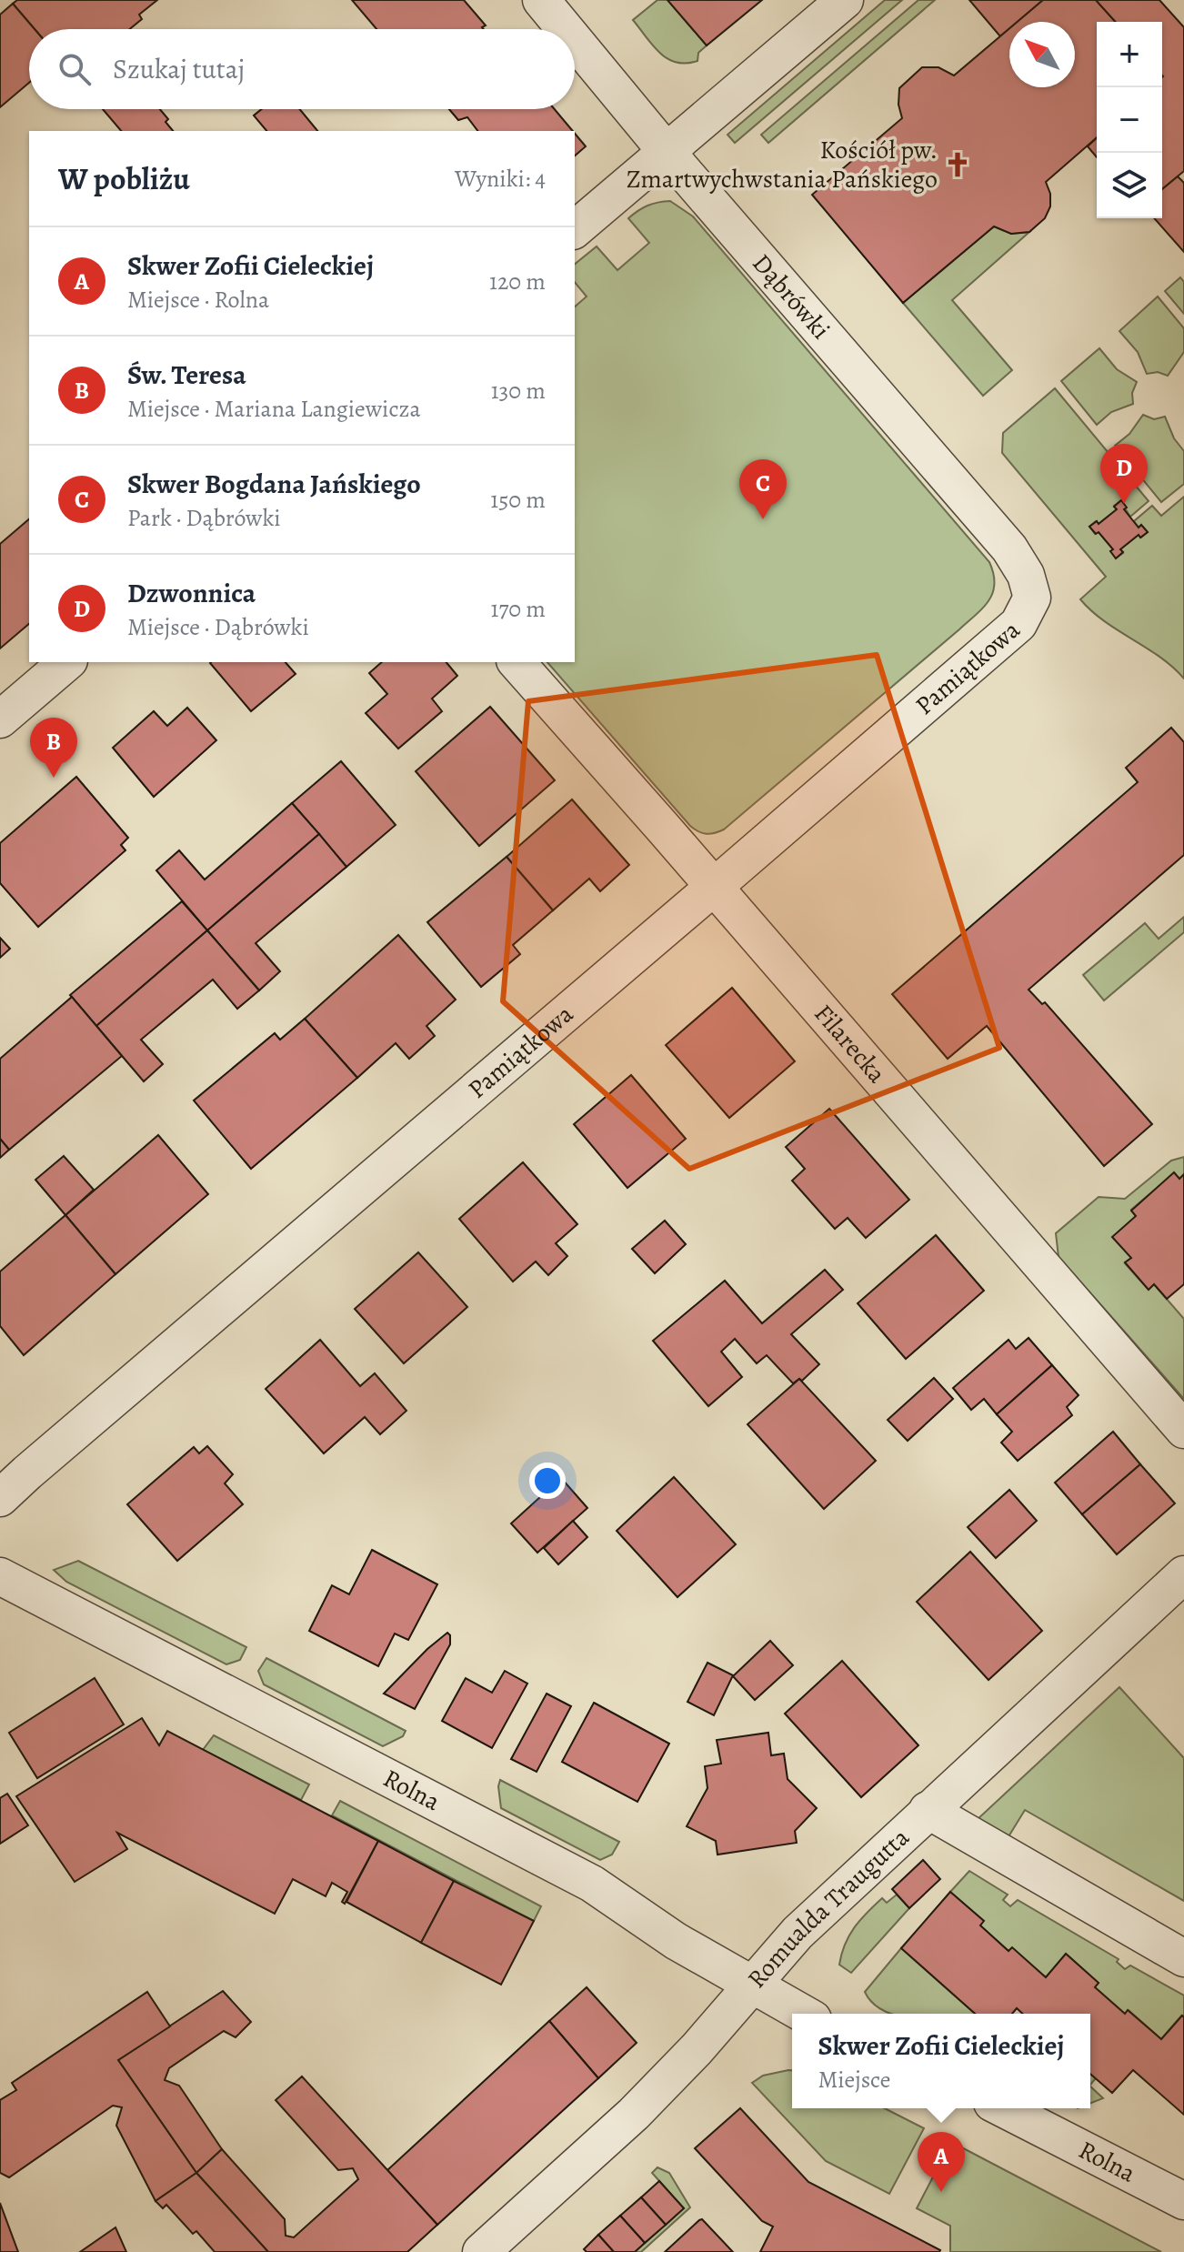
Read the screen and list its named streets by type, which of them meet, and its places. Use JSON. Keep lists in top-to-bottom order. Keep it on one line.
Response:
{"streets":{"street":["Dąbrówki","Pamiątkowa","Filarecka","Rolna","Romualda Traugutta"]},"crossings":[["Dąbrówki","Pamiątkowa"],["Pamiątkowa","Filarecka"],["Rolna","Romualda Traugutta"]],"places":{"church":["Kościół pw. Zmartwychwstania Pańskiego"]},"north":"top left","page":{"map_buttons":["+","−"],"search":"Szukaj tutaj","heading":["W pobliżu","Wyniki: 4"],"list":[{"mark":"A","name":"Skwer Zofii Cieleckiej","note":"Miejsce · Rolna","value":"120 m"},{"mark":"B","name":"Św. Teresa","note":"Miejsce · Mariana Langiewicza","value":"130 m"},{"mark":"C","name":"Skwer Bogdana Jańskiego","note":"Park · Dąbrówki","value":"150 m"},{"mark":"D","name":"Dzwonnica","note":"Miejsce · Dąbrówki","value":"170 m"}],"pins":["D","C","B","A"],"popup":["Skwer Zofii Cieleckiej","Miejsce"]}}
